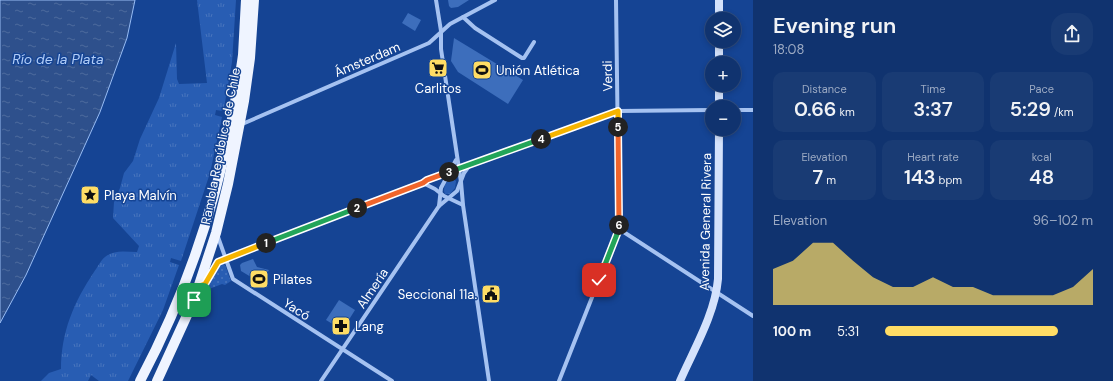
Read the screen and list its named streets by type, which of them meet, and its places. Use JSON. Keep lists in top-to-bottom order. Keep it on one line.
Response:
{"streets":{"main road":["Rambla República de Chile","Avenida General Rivera"],"street":["Ámsterdam","Verdi","Almería","Yacó"]},"crossings":[["Ámsterdam","Rambla República de Chile"],["Rambla República de Chile","Yacó"],["Almería","Yacó"]],"water":["Río de la Plata"],"places":{"supermarket":["Carlitos"],"sports":["Unión Atlética","Pilates"],"place":["Playa Malvín"],"public building":["Seccional 11a."],"pharmacy":["Lang"]},"page":{"heading":["Evening run","18:08"],"map_buttons":["+","−"],"stats":[["Distance","0.66 km"],["Time","3:37"],["Pace","5:29 /km"],["Elevation","7 m"],["Heart rate","143 bpm"],["kcal","48"]],"pins":["5","4","3","2","6","1"],"chart":["Elevation","96–102 m"],"list":[{"name":"100 m","note":"5:31"}]}}
